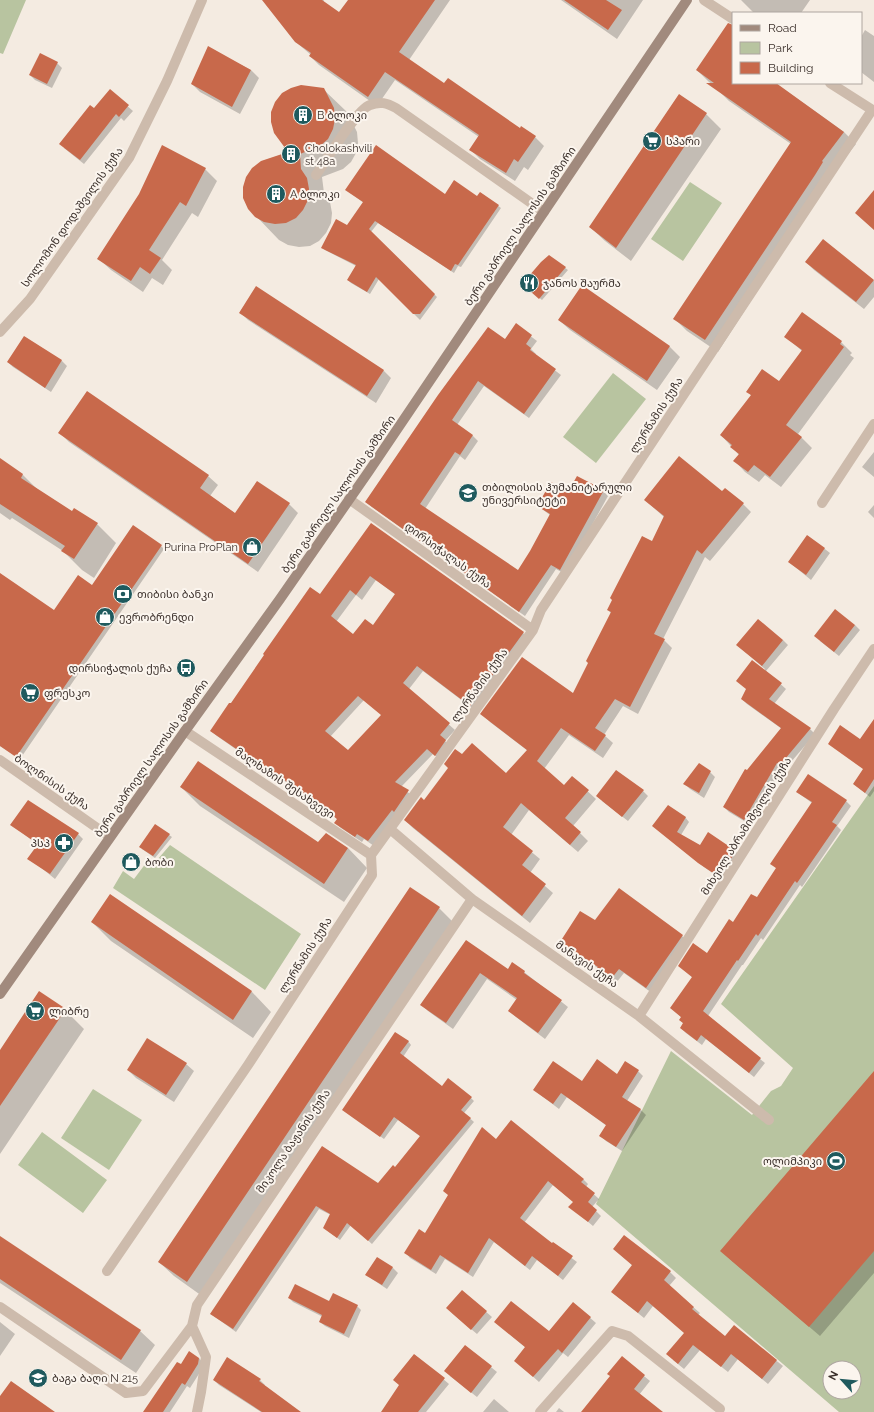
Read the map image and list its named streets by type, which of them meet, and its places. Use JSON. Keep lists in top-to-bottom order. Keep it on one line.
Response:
{"streets":{"main road":["ბერი გაბრიელ სალოსის გამზირი"],"street":["სოლომონ დოდაშვილის ქუჩა","ლერწამის ქუჩა","დირსიჭალას ქუჩა","ბოლნისის ქუჩა","მალხაზის შესახვევი","მიხეილ აბრამიშვილის ქუჩა","მანავის ქუჩა","მიკოლა ბაჟანის ქუჩა"]},"crossings":[["ბერი გაბრიელ სალოსის გამზირი","დირსიჭალას ქუჩა"],["ბერი გაბრიელ სალოსის გამზირი","ბოლნისის ქუჩა"],["ბერი გაბრიელ სალოსის გამზირი","მალხაზის შესახვევი"],["ლერწამის ქუჩა","დირსიჭალას ქუჩა"],["ლერწამის ქუჩა","მალხაზის შესახვევი"],["ლერწამის ქუჩა","მანავის ქუჩა"],["მიხეილ აბრამიშვილის ქუჩა","მანავის ქუჩა"],["მანავის ქუჩა","მიკოლა ბაჟანის ქუჩა"]],"places":{"building":["B ბლოკი","Cholokashvili st 48a","A ბლოკი"],"supermarket":["სპარი","ფრესკო","ლიბრე"],"restaurant":["ჯანოს შაურმა"],"school or university":["თბილისის ჰუმანიტარული უნივერსიტეტი","ბაგა ბაღი N 215"],"shop":["Purina ProPlan","ევრობრენდი","ბობი"],"bank":["თიბისი ბანკი"],"bus stop":["დირსიჭალის ქუჩა"],"pharmacy":["პსპ"],"sports":["ოლიმპიკი"]},"legend":["Road","Park","Building"],"north":"top left"}
